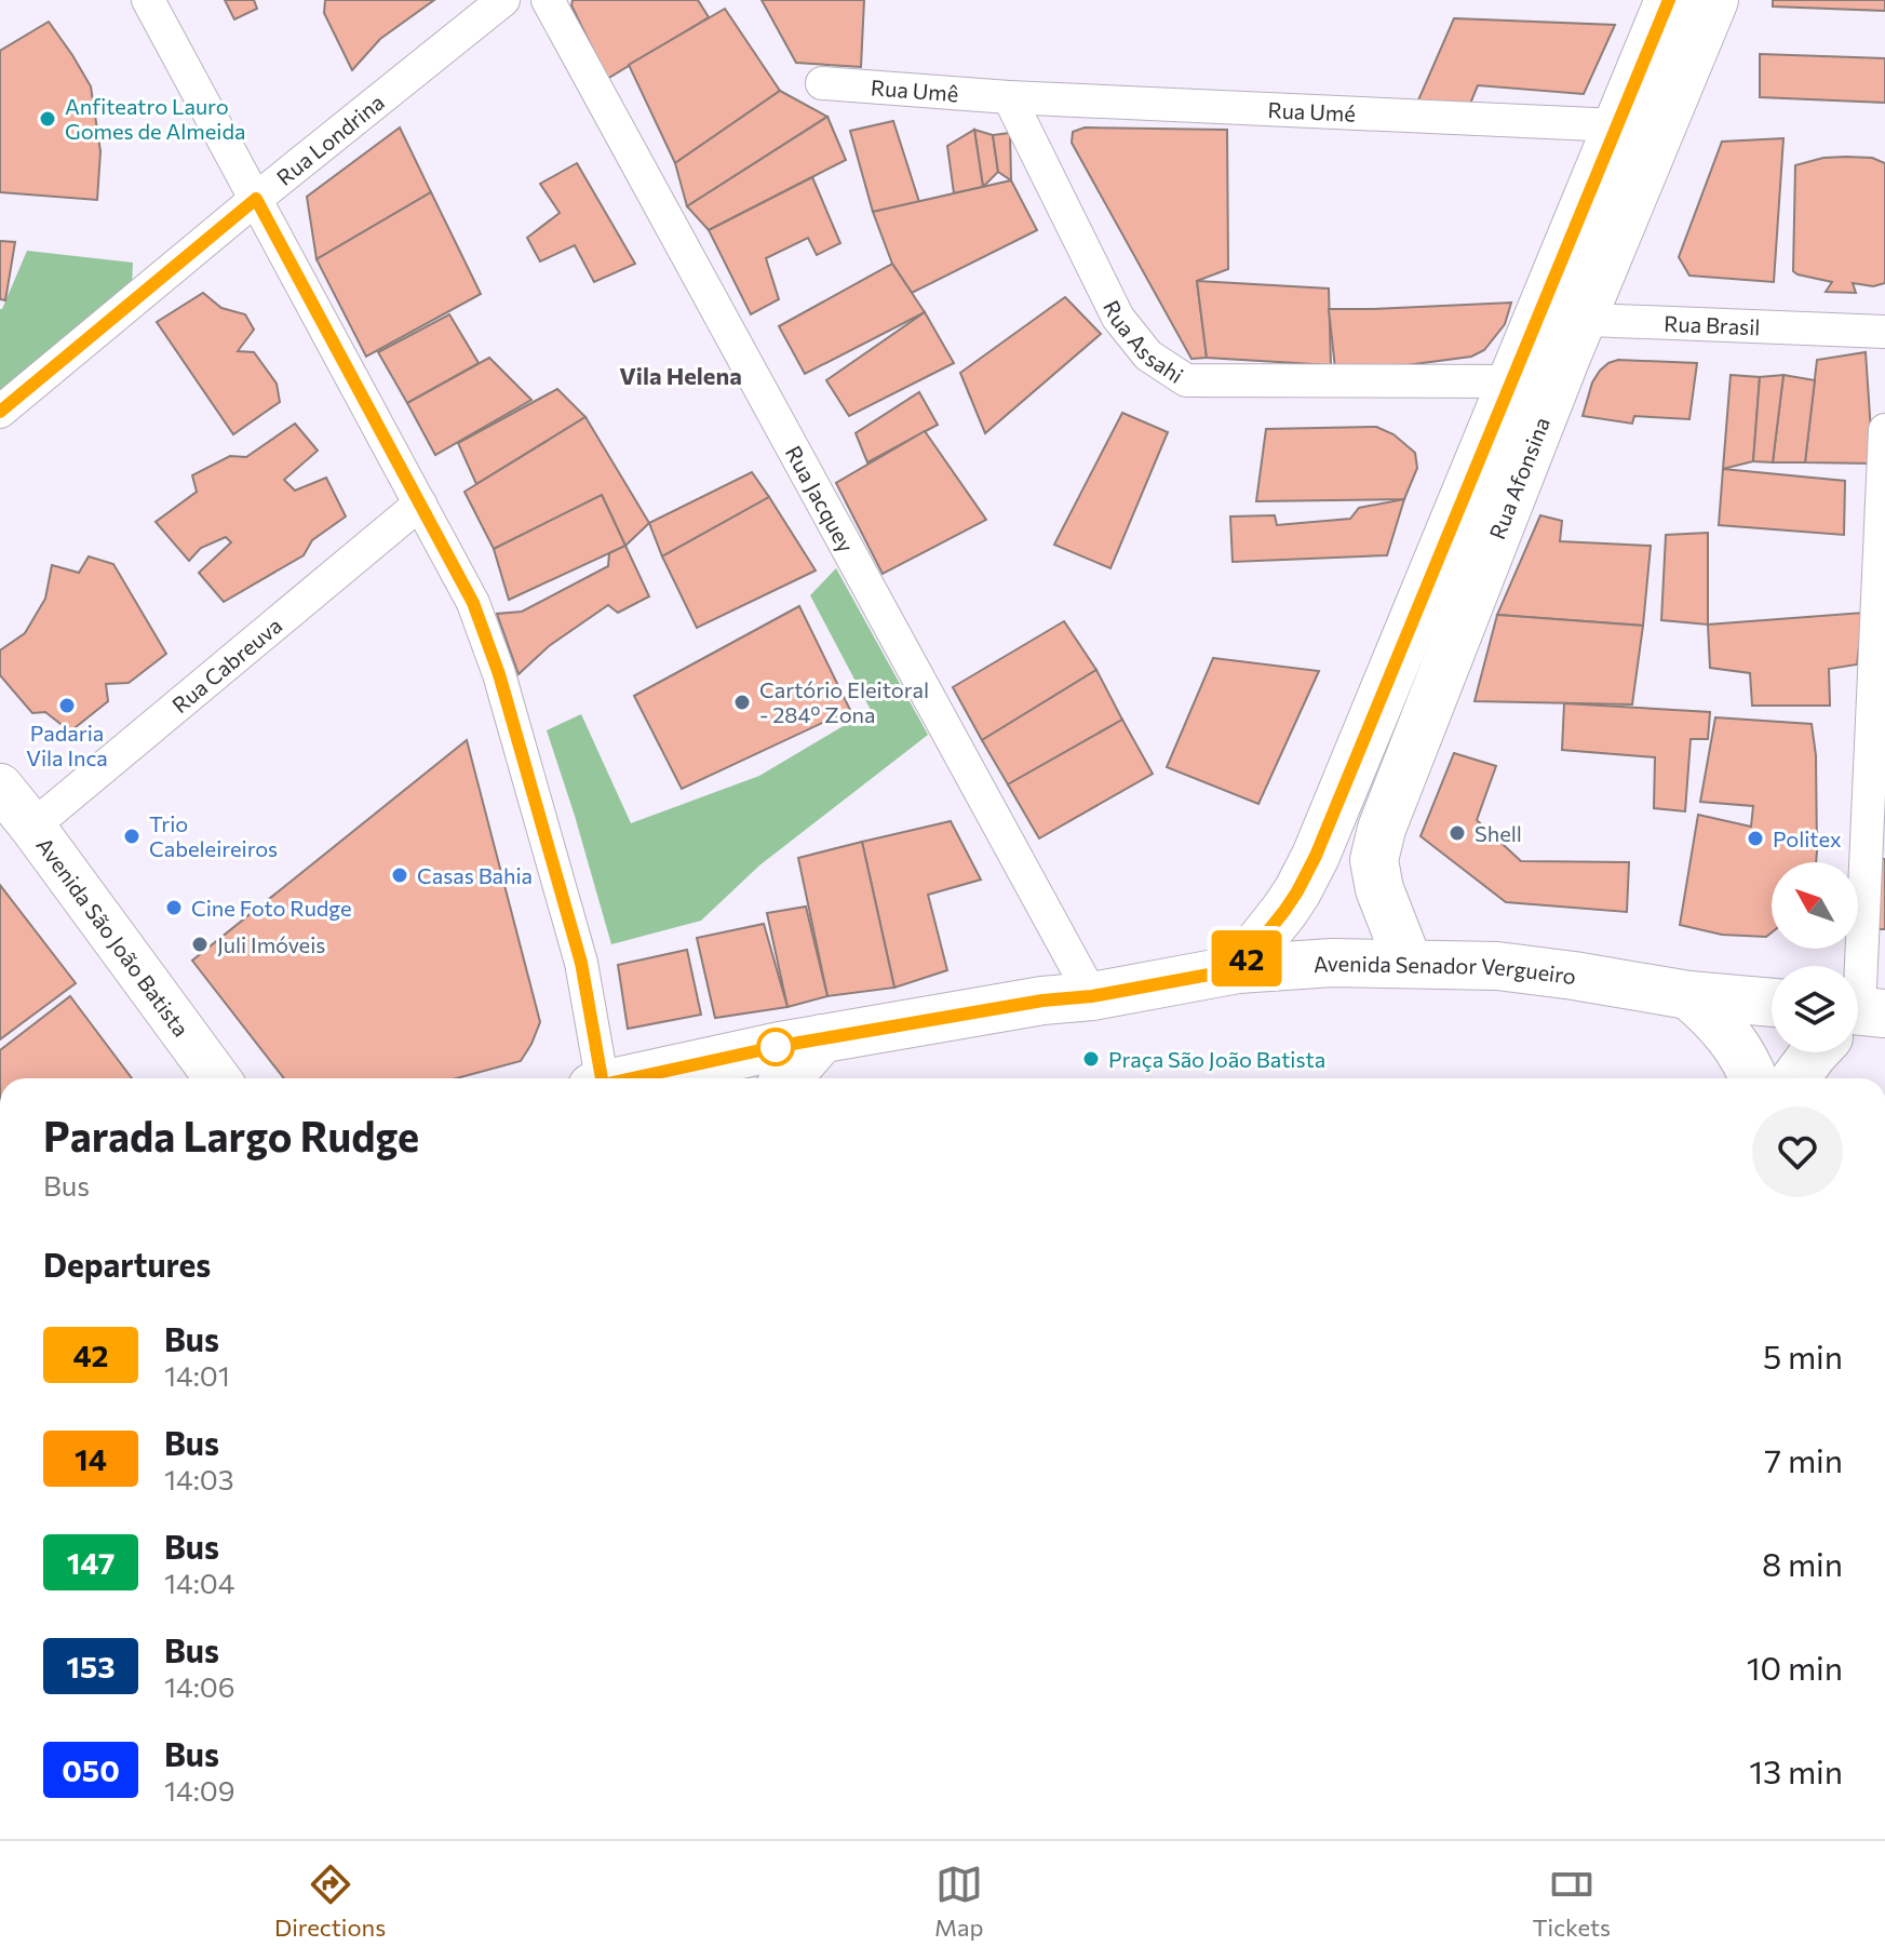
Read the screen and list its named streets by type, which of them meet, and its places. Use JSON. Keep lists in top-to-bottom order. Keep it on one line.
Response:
{"streets":{"main road":["Rua Afonsina","Avenida São João Batista","Avenida Senador Vergueiro"],"street":["Rua Umê","Rua Umé","Rua Londrina","Rua Brasil","Rua Assahi","Rua Jacquey","Rua Cabreuva"]},"crossings":[["Rua Umê","Rua Umé"],["Rua Umê","Rua Assahi"],["Rua Umé","Rua Assahi"],["Rua Umé","Rua Afonsina"],["Rua Brasil","Rua Afonsina"],["Rua Assahi","Rua Afonsina"],["Rua Afonsina","Avenida Senador Vergueiro"],["Rua Jacquey","Avenida Senador Vergueiro"],["Rua Cabreuva","Avenida São João Batista"]],"districts":["Vila Helena"],"places":["Anfiteatro Lauro Gomes de Almeida","Cartório Eleitoral - 284º Zona","Padaria Vila Inca","Shell","Trio Cabeleireiros","Politex","Casas Bahia","Cine Foto Rudge","Juli Imóveis","Praça São João Batista"],"lines":["bus line 42"],"north":"top left","page":{"on_map":"42","heading":[["Parada Largo Rudge","Bus"],"Departures"],"list":[{"mark":"42","name":"Bus","note":"14:01","value":"5 min"},{"mark":"14","name":"Bus","note":"14:03","value":"7 min"},{"mark":"147","name":"Bus","note":"14:04","value":"8 min"},{"mark":"153","name":"Bus","note":"14:06","value":"10 min"},{"mark":"050","name":"Bus","note":"14:09","value":"13 min"}],"tabs":["Directions","Map","Tickets"]}}
